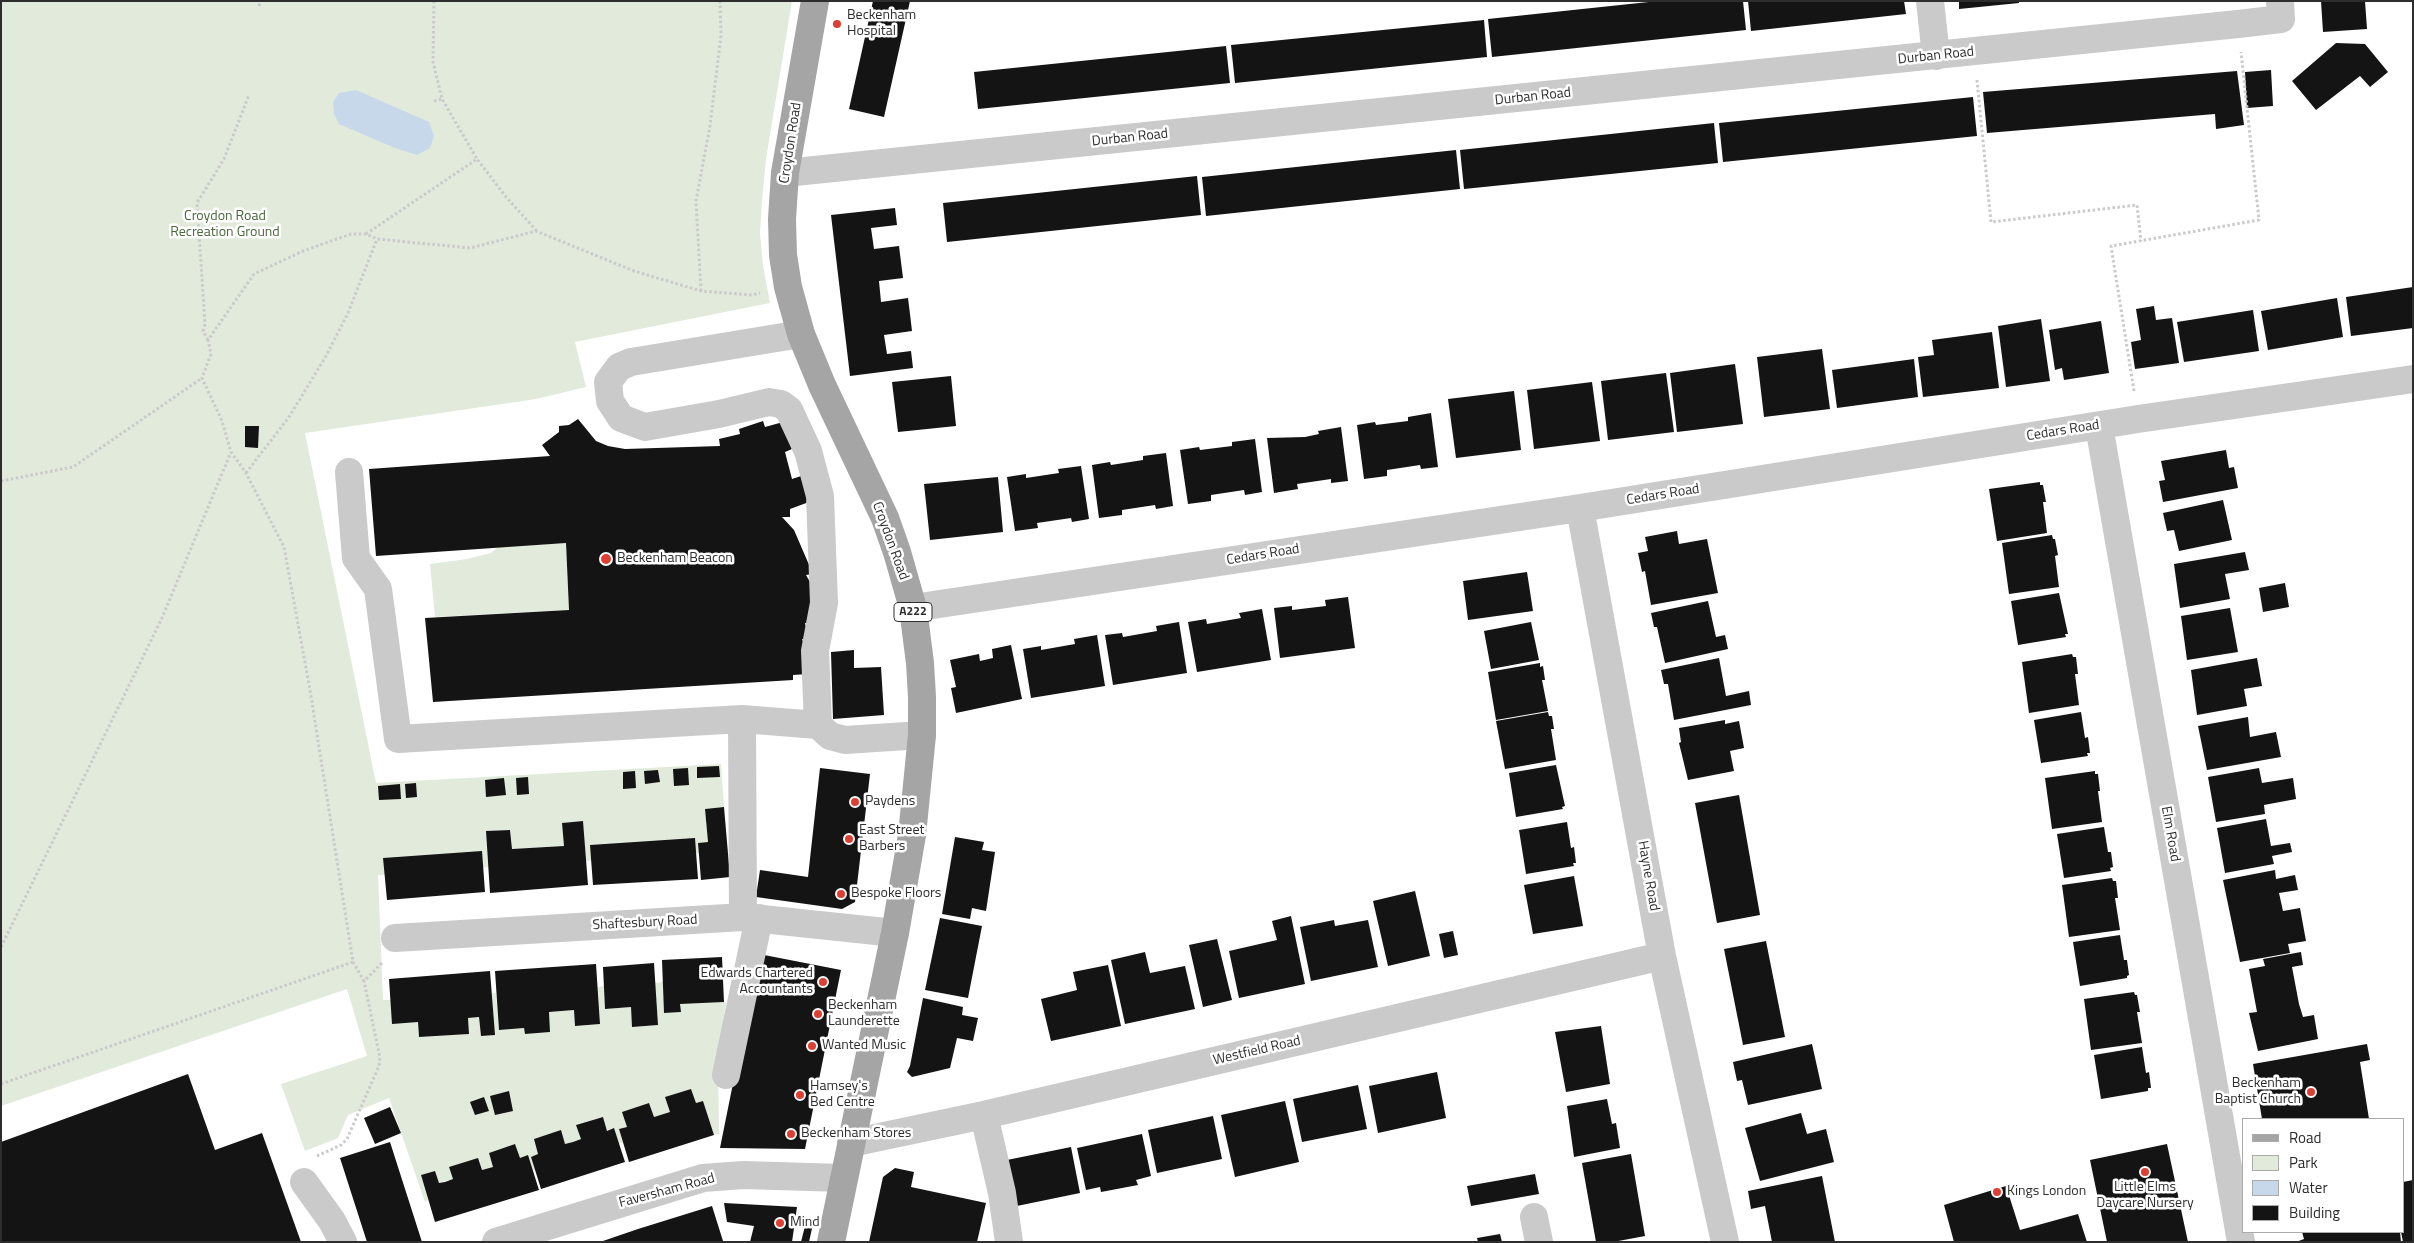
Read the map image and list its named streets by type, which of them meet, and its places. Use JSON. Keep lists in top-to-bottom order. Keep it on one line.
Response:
{"streets":{"main road":["Croydon Road","A222"],"street":["Durban Road","Cedars Road","Elm Road","Hayne Road","Shaftesbury Road","Westfield Road","Faversham Road"]},"crossings":[["Durban Road","Croydon Road"],["Croydon Road","Cedars Road"],["Croydon Road","Shaftesbury Road"],["Croydon Road","Westfield Road"],["Croydon Road","Faversham Road"],["Cedars Road","Elm Road"],["Cedars Road","Hayne Road"],["Hayne Road","Westfield Road"]],"parks":["Croydon Road Recreation Ground"],"places":["Beckenham Hospital","Beckenham Beacon","Paydens","East Street Barbers","Bespoke Floors","Edwards Chartered Accountants","Beckenham Launderette","Wanted Music","Beckenham Baptist Church","Hamsey's Bed Centre","Beckenham Stores","Little Elms Daycare Nursery","Kings London","Mind"],"legend":["Road","Park","Water","Building"]}
